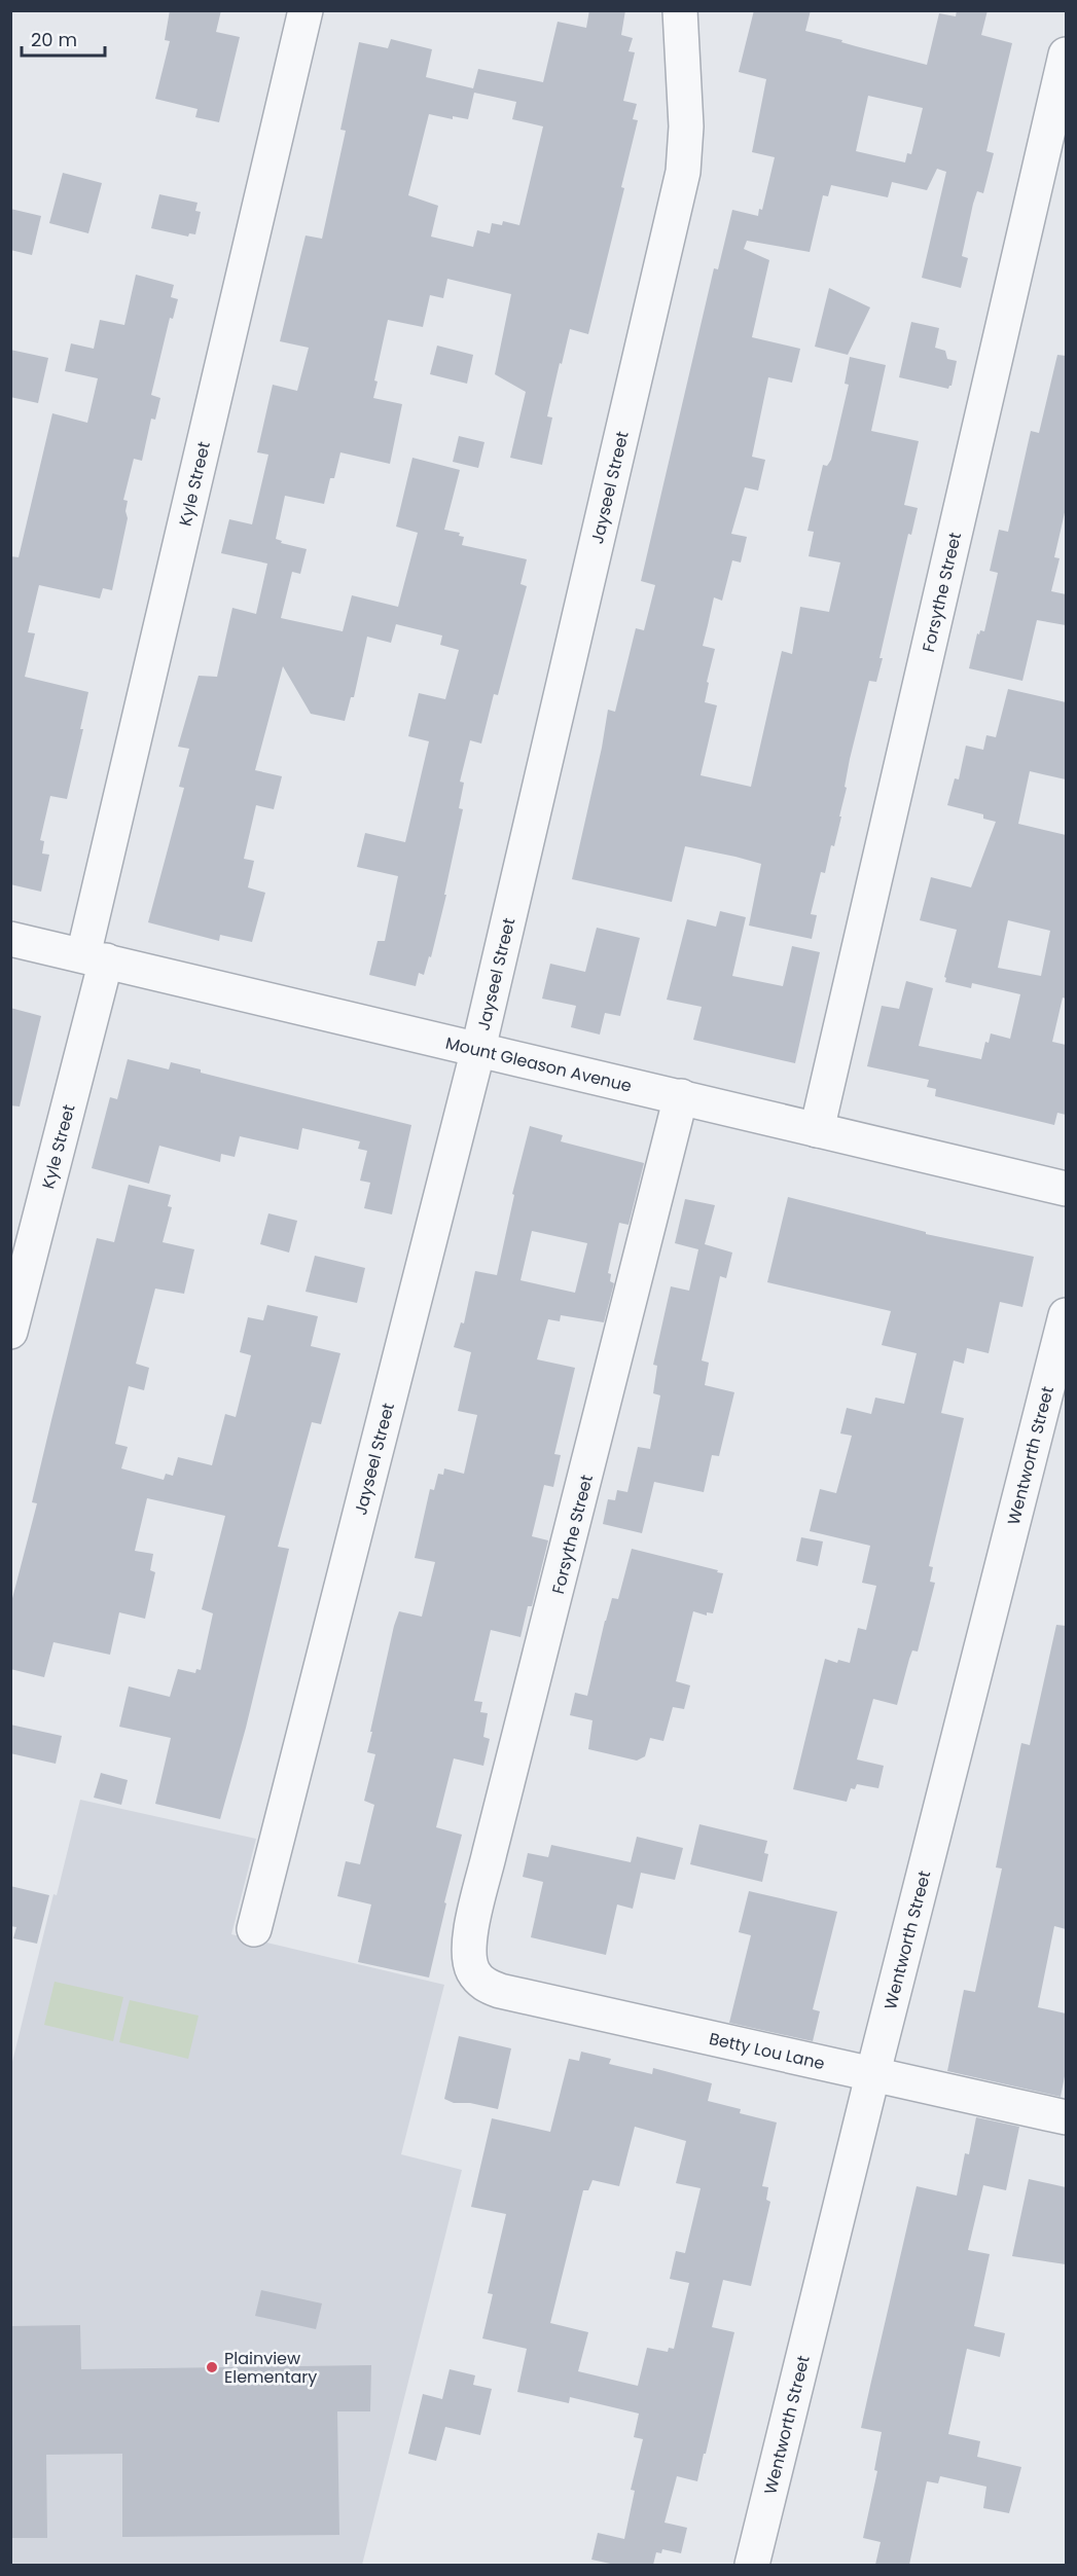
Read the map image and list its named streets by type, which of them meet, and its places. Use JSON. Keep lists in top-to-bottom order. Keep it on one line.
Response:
{"streets":{"street":["Kyle Street","Jayseel Street","Forsythe Street","Mount Gleason Avenue","Wentworth Street","Betty Lou Lane"]},"crossings":[["Kyle Street","Mount Gleason Avenue"],["Jayseel Street","Mount Gleason Avenue"],["Forsythe Street","Mount Gleason Avenue"],["Forsythe Street","Betty Lou Lane"],["Wentworth Street","Betty Lou Lane"]],"places":["Plainview Elementary"],"scale_bar":"20 m"}
